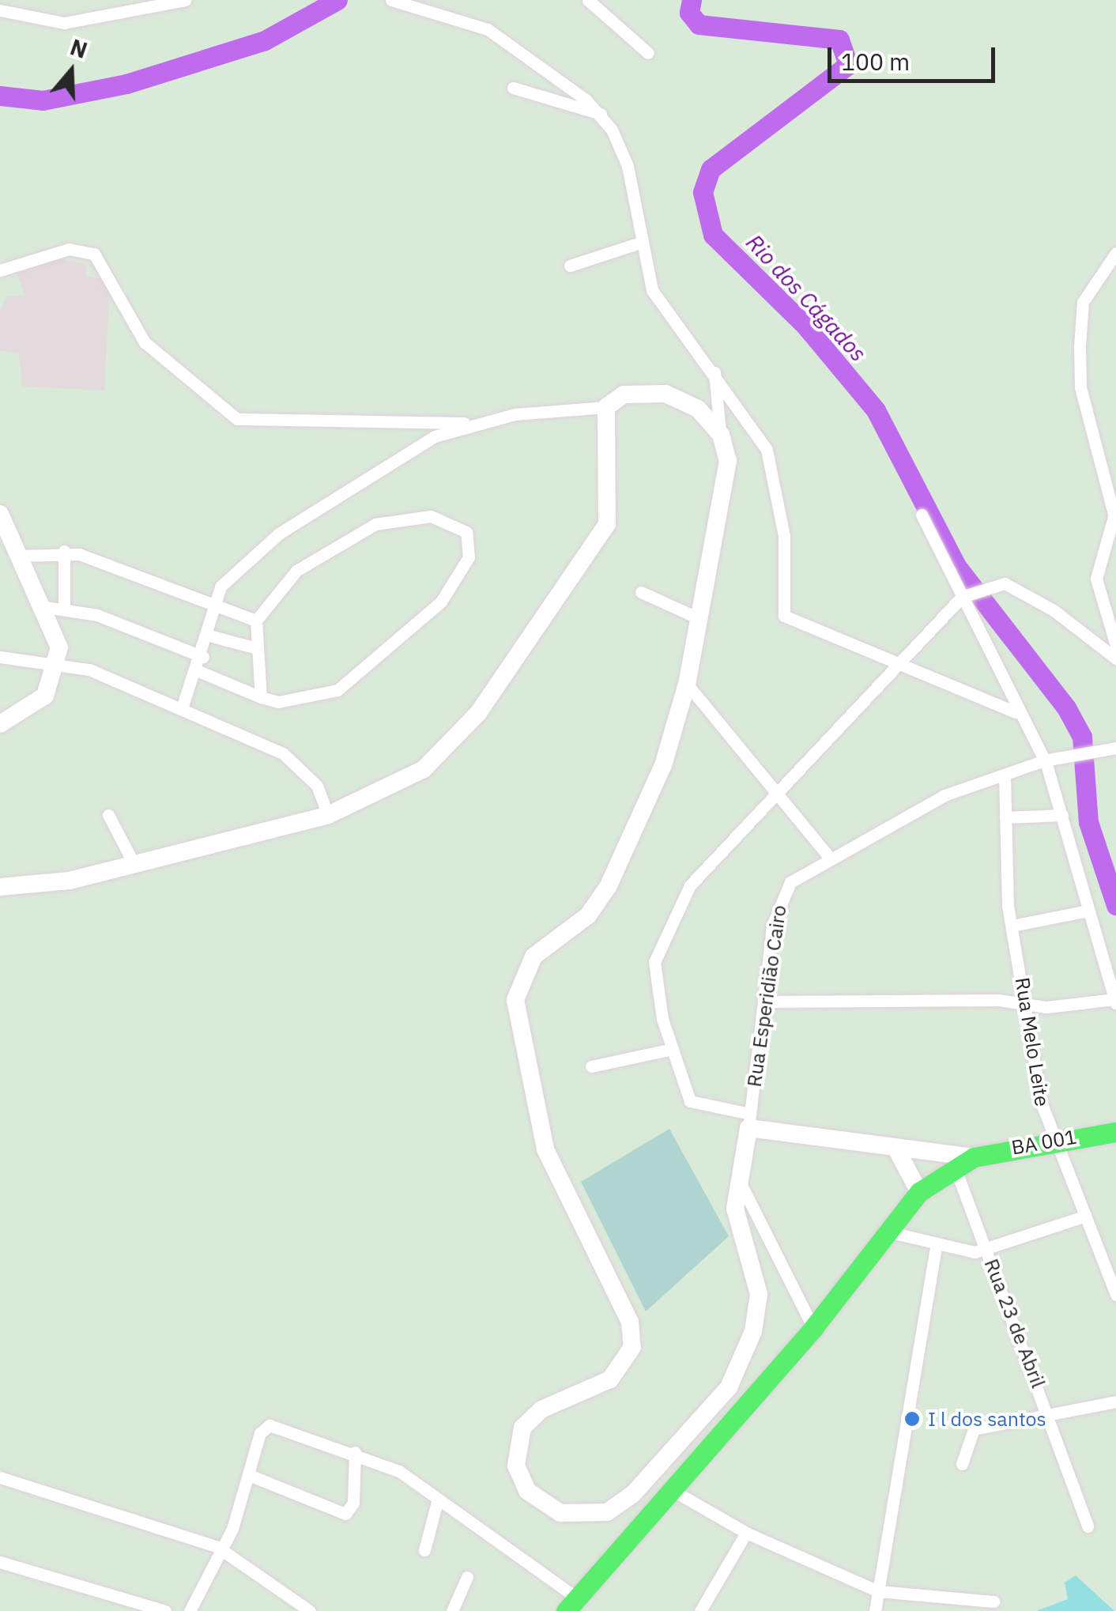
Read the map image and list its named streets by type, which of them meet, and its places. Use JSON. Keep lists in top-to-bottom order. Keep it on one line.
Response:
{"streets":{"main road":["BA 001"],"street":["Rua Esperidião Cairo","Rua Melo Leite","Rua 23 de Abril"]},"crossings":[["Rua Esperidião Cairo","Rua Melo Leite"],["Rua Melo Leite","BA 001"],["BA 001","Rua 23 de Abril"]],"water":["Rio dos Cágados"],"places":["I l dos santos"],"scale_bar":"100 m","north":"top"}
